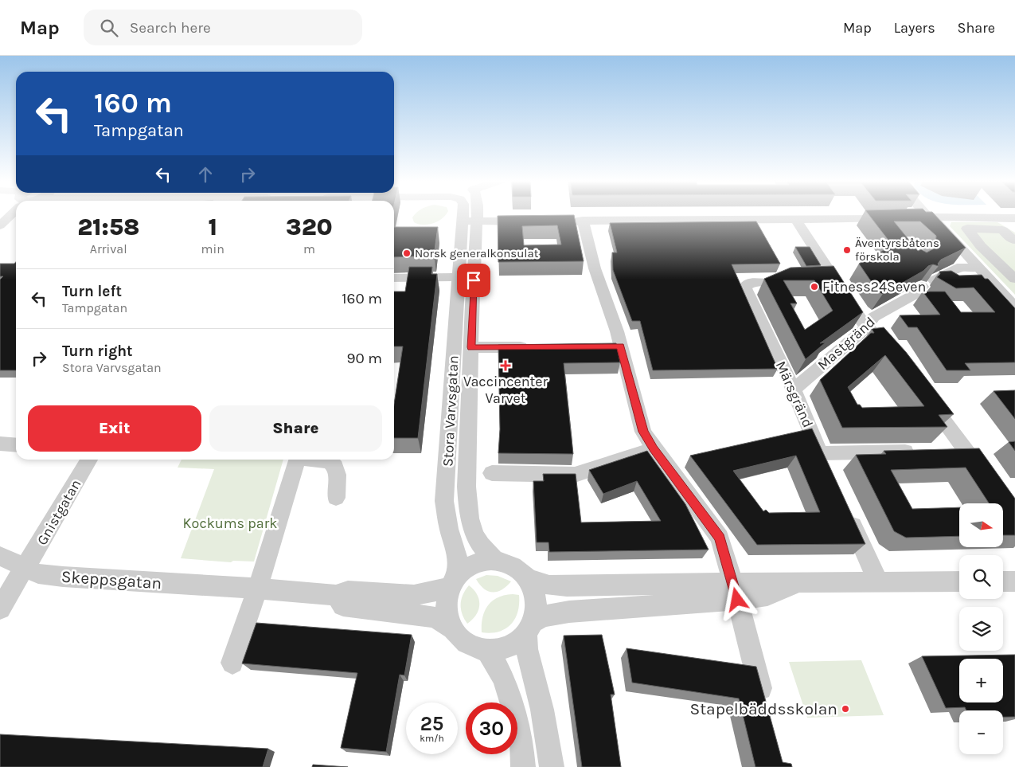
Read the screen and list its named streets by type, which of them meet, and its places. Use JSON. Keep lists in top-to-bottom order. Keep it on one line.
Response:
{"streets":{"street":["Mastgränd","Märsgränd","Stora Varvsgatan","Gnistgatan","Skeppsgatan"]},"crossings":[["Mastgränd","Märsgränd"],["Stora Varvsgatan","Skeppsgatan"],["Gnistgatan","Skeppsgatan"]],"parks":["Kockums park"],"places":{"other":["Äventyrsbåtens förskola","Norsk generalkonsulat","Fitness24Seven","Stapelbäddsskolan"],"health":["Vaccincenter Varvet"]},"north":"right","page":{"header":"Map","search":"Search here","nav":["Map","Layers","Share"],"turn":["160 m","Tampgatan"],"eta":["21:58","Arrival","1","min","320","m"],"list":[{"name":"Turn left","note":"Tampgatan","value":"160 m"},{"name":"Turn right","note":"Stora Varvsgatan","value":"90 m"}],"buttons":["Exit","Share"],"map_buttons":["+","−"],"speed":"25 km/h","limit":"30"}}
